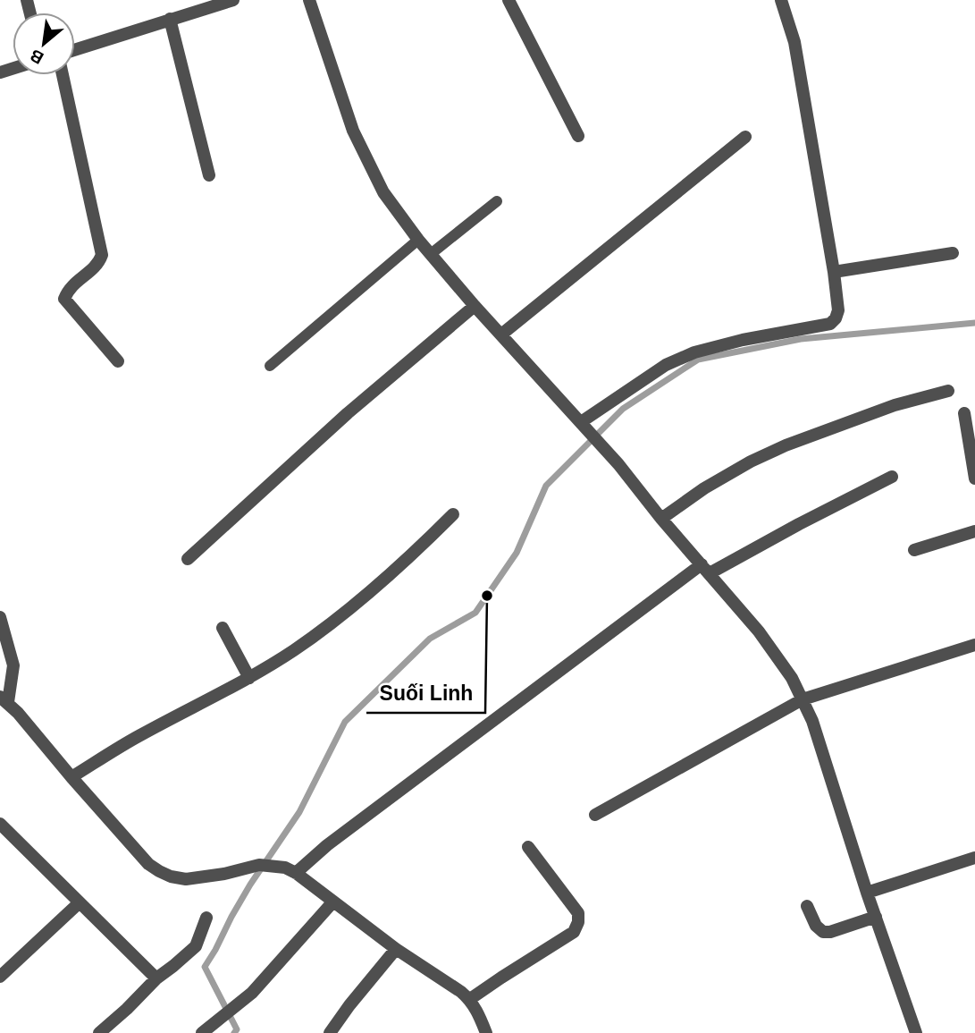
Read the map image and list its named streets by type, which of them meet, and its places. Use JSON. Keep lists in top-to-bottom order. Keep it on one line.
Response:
{"places":["Suối Linh"],"north":"bottom left"}
